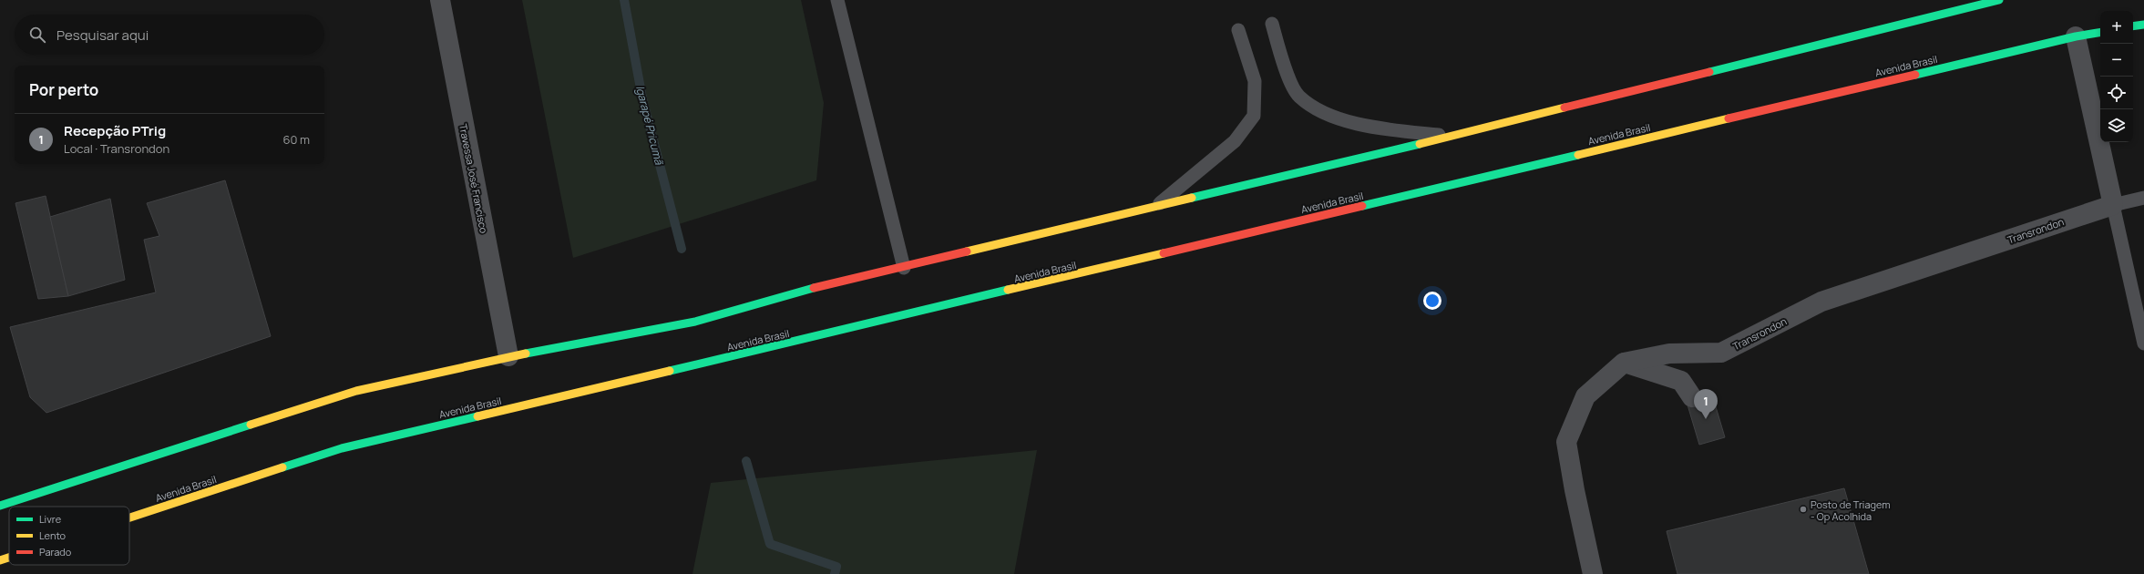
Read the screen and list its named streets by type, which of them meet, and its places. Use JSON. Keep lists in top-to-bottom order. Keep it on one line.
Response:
{"streets":{"highway":["Avenida Brasil"],"street":["Travessa José Francisco","Transrondon"]},"water":["Igarapé Pricumã"],"places":["Posto de Triagem - Op Acolhida"],"legend":["Livre","Lento","Parado"],"page":{"map_buttons":["+","−"],"search":"Pesquisar aqui","heading":"Por perto","list":[{"mark":"1","name":"Recepção PTrig","note":"Local · Transrondon","value":"60 m"}],"pins":"1"}}
